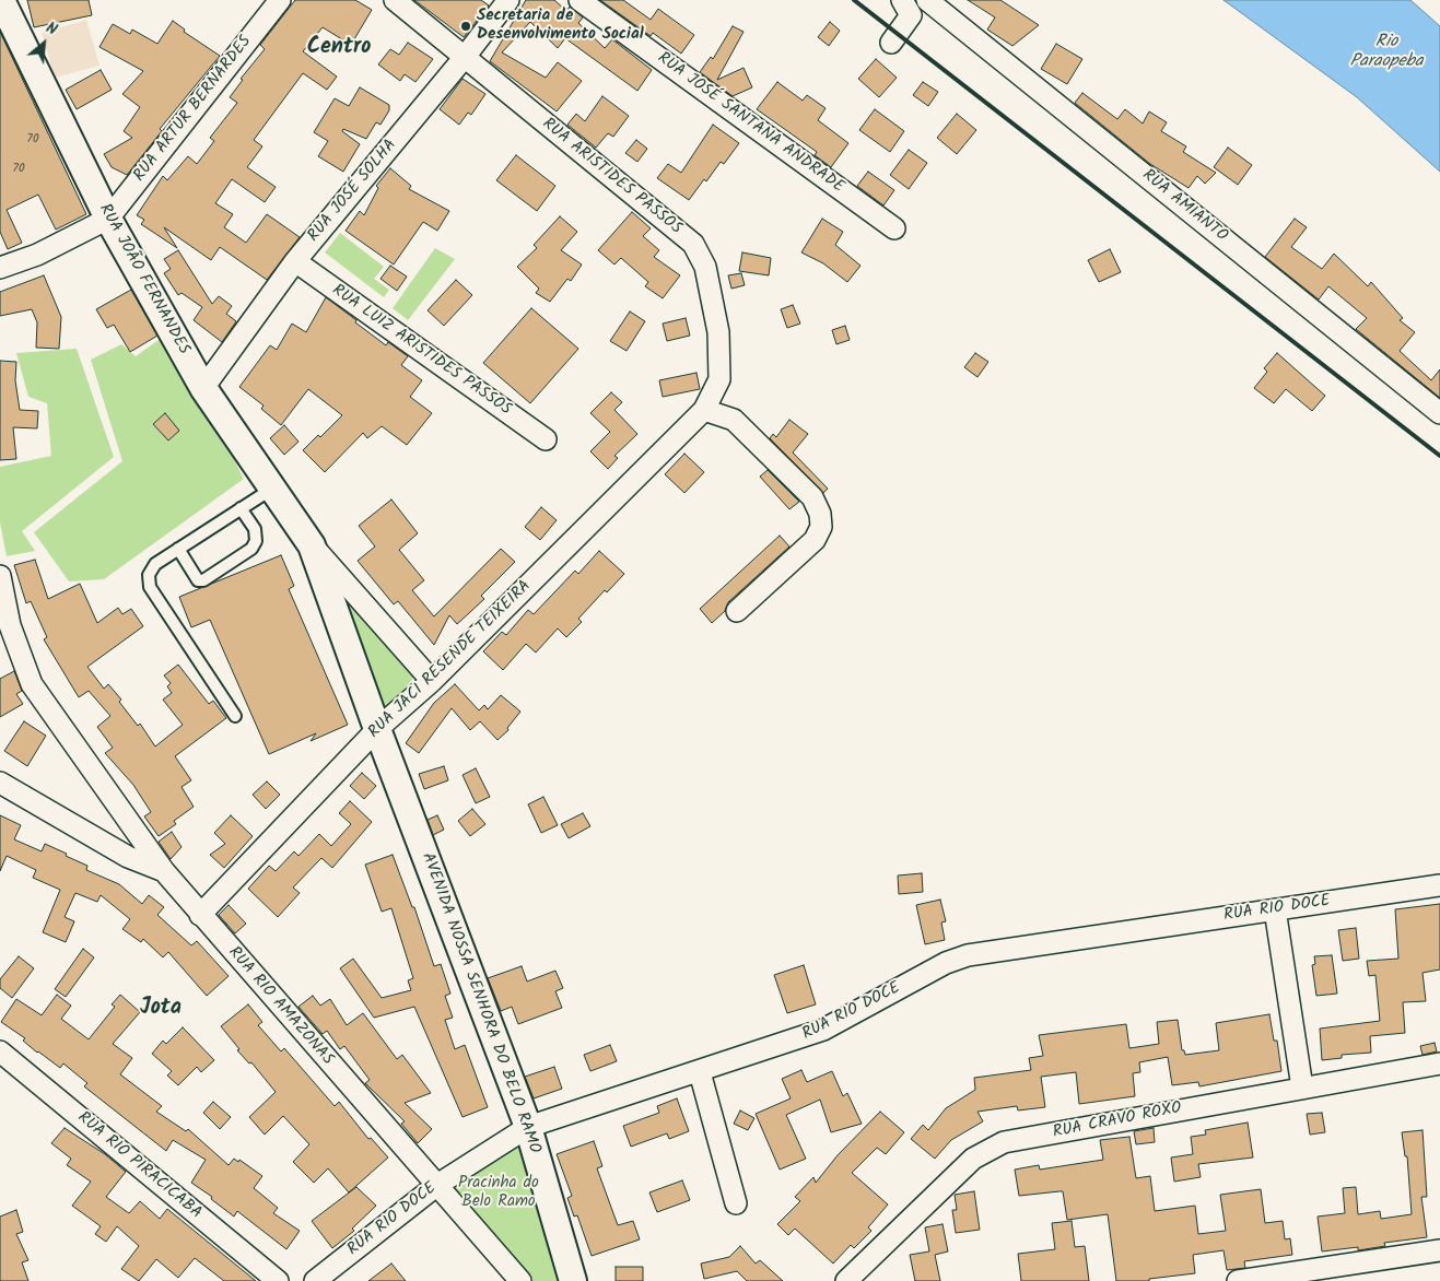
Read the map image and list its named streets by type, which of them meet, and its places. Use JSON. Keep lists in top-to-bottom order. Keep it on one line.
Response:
{"streets":{"street":["RUA ARTUR BERNARDES","RUA JOSÉ SANTANA ANDRADE","RUA ARISTIDES PASSOS","RUA JOSÉ SOLHA","RUA AMIANTO","RUA JOÃO FERNANDES","RUA LUIZ ARISTIDES PASSOS","RUA JACI RESENDE TEIXEIRA","RUA RIO DOCE","AVENIDA NOSSA SENHORA DO BELO RAMO","RUA RIO AMAZONAS","RUA CRAVO ROXO","RUA RIO PIRACICABA"]},"crossings":[["RUA ARTUR BERNARDES","RUA JOÃO FERNANDES"],["RUA ARISTIDES PASSOS","RUA JOSÉ SOLHA"],["RUA ARISTIDES PASSOS","RUA JACI RESENDE TEIXEIRA"],["RUA JOSÉ SOLHA","RUA JOÃO FERNANDES"],["RUA JOSÉ SOLHA","RUA LUIZ ARISTIDES PASSOS"],["RUA JOÃO FERNANDES","RUA JACI RESENDE TEIXEIRA"],["RUA JOÃO FERNANDES","AVENIDA NOSSA SENHORA DO BELO RAMO"],["RUA JACI RESENDE TEIXEIRA","AVENIDA NOSSA SENHORA DO BELO RAMO"],["RUA JACI RESENDE TEIXEIRA","RUA RIO AMAZONAS"],["RUA RIO DOCE","AVENIDA NOSSA SENHORA DO BELO RAMO"],["RUA RIO DOCE","RUA RIO AMAZONAS"]],"districts":["Centro","Jota"],"water":["Rio Paraopeba"],"parks":["Pracinha do Belo Ramo"],"places":["Secretaria de Desenvolvimento Social"],"house_numbers":["70","70"],"north":"top right"}
